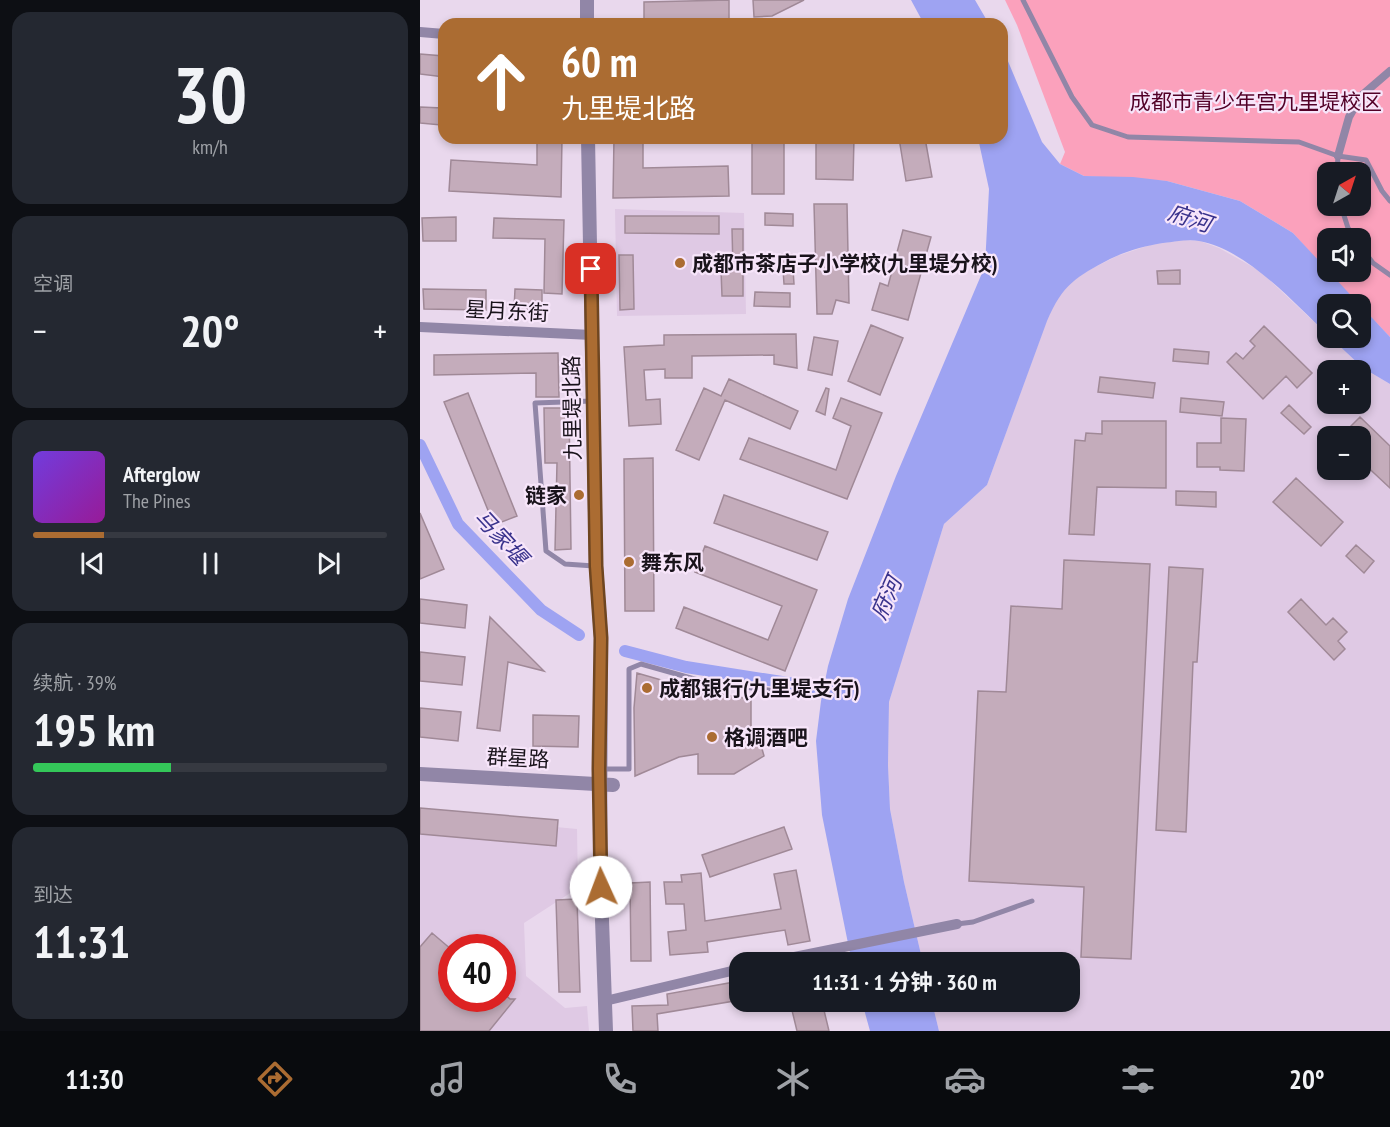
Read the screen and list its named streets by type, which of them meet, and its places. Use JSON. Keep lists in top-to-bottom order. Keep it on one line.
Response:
{"streets":{"street":["星月东街","九里堤北路","群星路"]},"crossings":[["星月东街","九里堤北路"],["九里堤北路","群星路"]],"water":["府河","马家堰"],"parks":["成都市青少年宫九里堤校区"],"places":["成都市茶店子小学校(九里堤分校)","链家","舞东风","成都银行(九里堤支行)","格调酒吧"],"north":"top right","page":{"tile":[["30","km/h"],"空调",["续航 · 39%","195 km"],["到达","11:31"]],"turn":["60 m","九里堤北路"],"map_buttons":["+","−"],"heat":["−","20°","+"],"song":["Afterglow","The Pines"],"limit":"40","trip":"11:31 · 1 分钟 · 360 m","tabs":["11:30","20°"]}}
